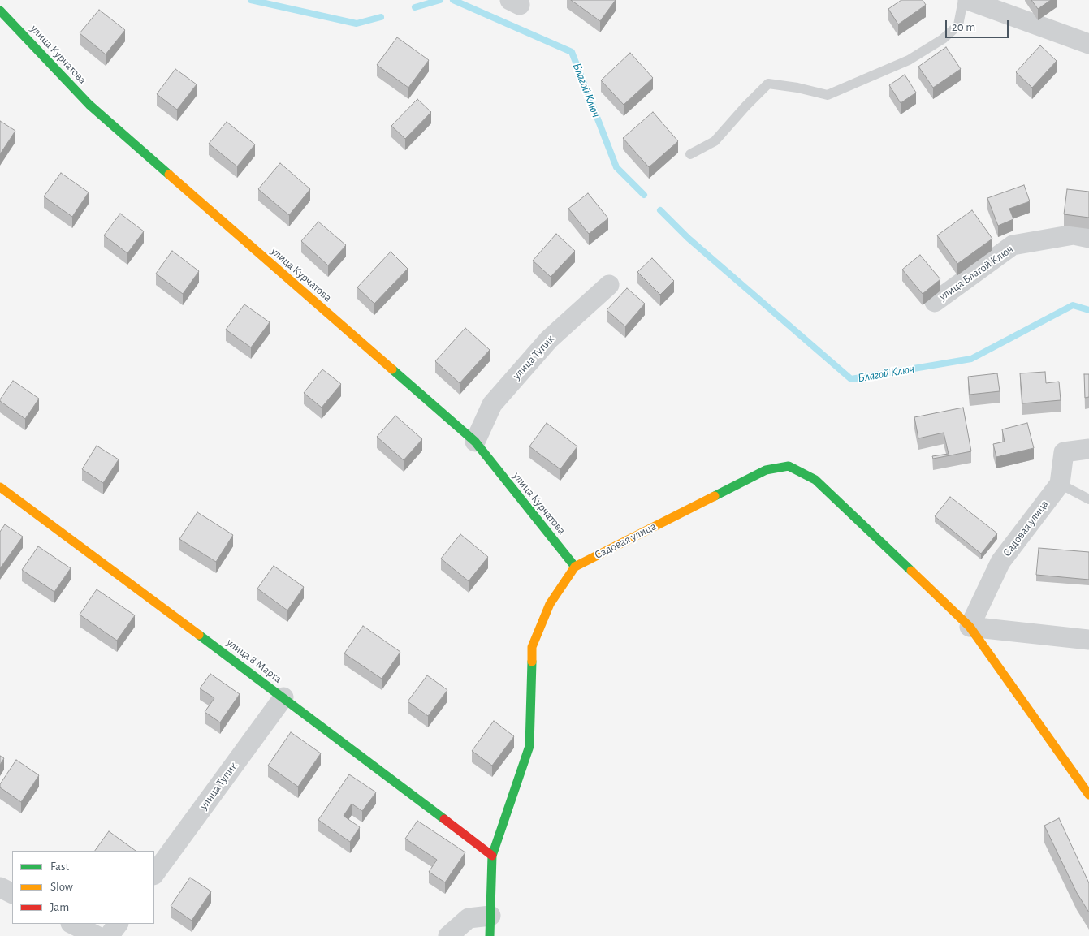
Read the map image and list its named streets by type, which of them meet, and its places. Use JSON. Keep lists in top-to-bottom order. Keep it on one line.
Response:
{"streets":{"street":["улица Курчатова","улица Благой Ключ","улица Тупик","Садовая улица","улица 8 Марта"]},"crossings":[["улица Курчатова","улица Тупик"],["улица Курчатова","Садовая улица"],["улица Тупик","улица 8 Марта"],["Садовая улица","улица 8 Марта"]],"water":["Благой Ключ"],"legend":["Fast","Slow","Jam"],"scale_bar":"20 m"}
